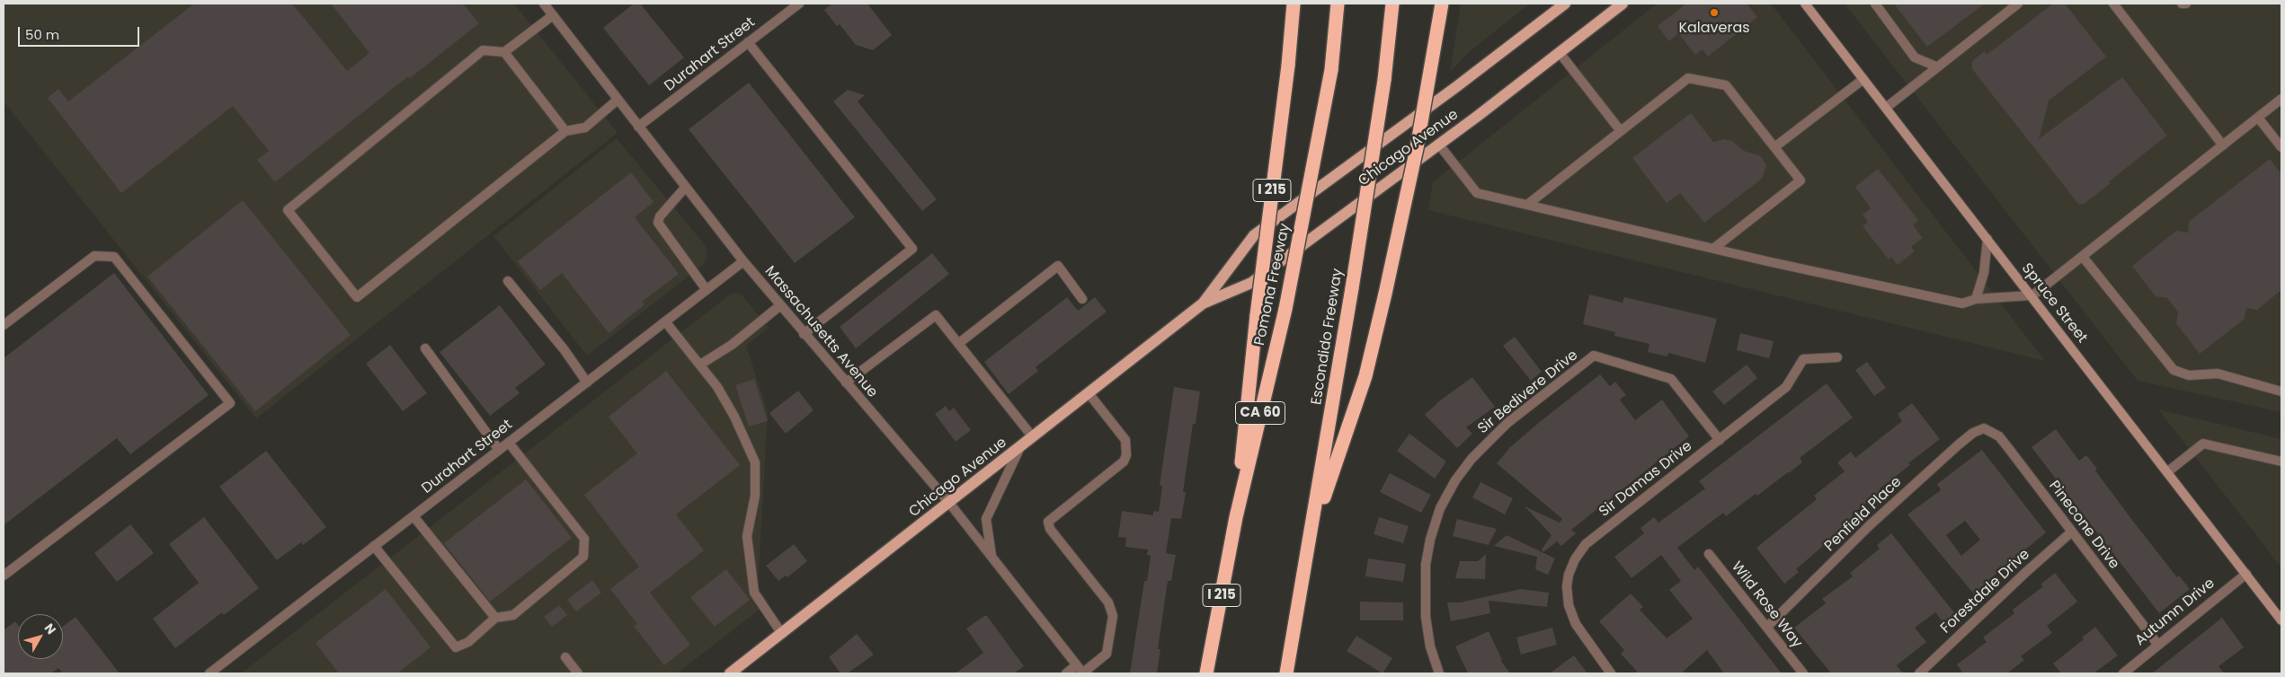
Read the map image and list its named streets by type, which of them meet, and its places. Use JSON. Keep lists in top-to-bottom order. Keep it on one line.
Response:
{"streets":{"highway":["I 215","Pomona Freeway","Escondido Freeway","CA 60"],"main road":["Chicago Avenue","Spruce Street"],"street":["Durahart Street","Massachusetts Avenue","Sir Bedivere Drive","Sir Damas Drive","Penfield Place","Pinecone Drive","Forestdale Drive","Wild Rose Way","Autumn Drive"]},"crossings":[["Durahart Street","Massachusetts Avenue"],["Chicago Avenue","Massachusetts Avenue"],["I 215","Pomona Freeway"],["Spruce Street","Autumn Drive"],["Sir Bedivere Drive","Sir Damas Drive"],["Penfield Place","Pinecone Drive"],["Penfield Place","Wild Rose Way"],["Pinecone Drive","Forestdale Drive"],["Pinecone Drive","Autumn Drive"]],"places":["Kalaveras"],"scale_bar":"50 m","north":"top right"}
